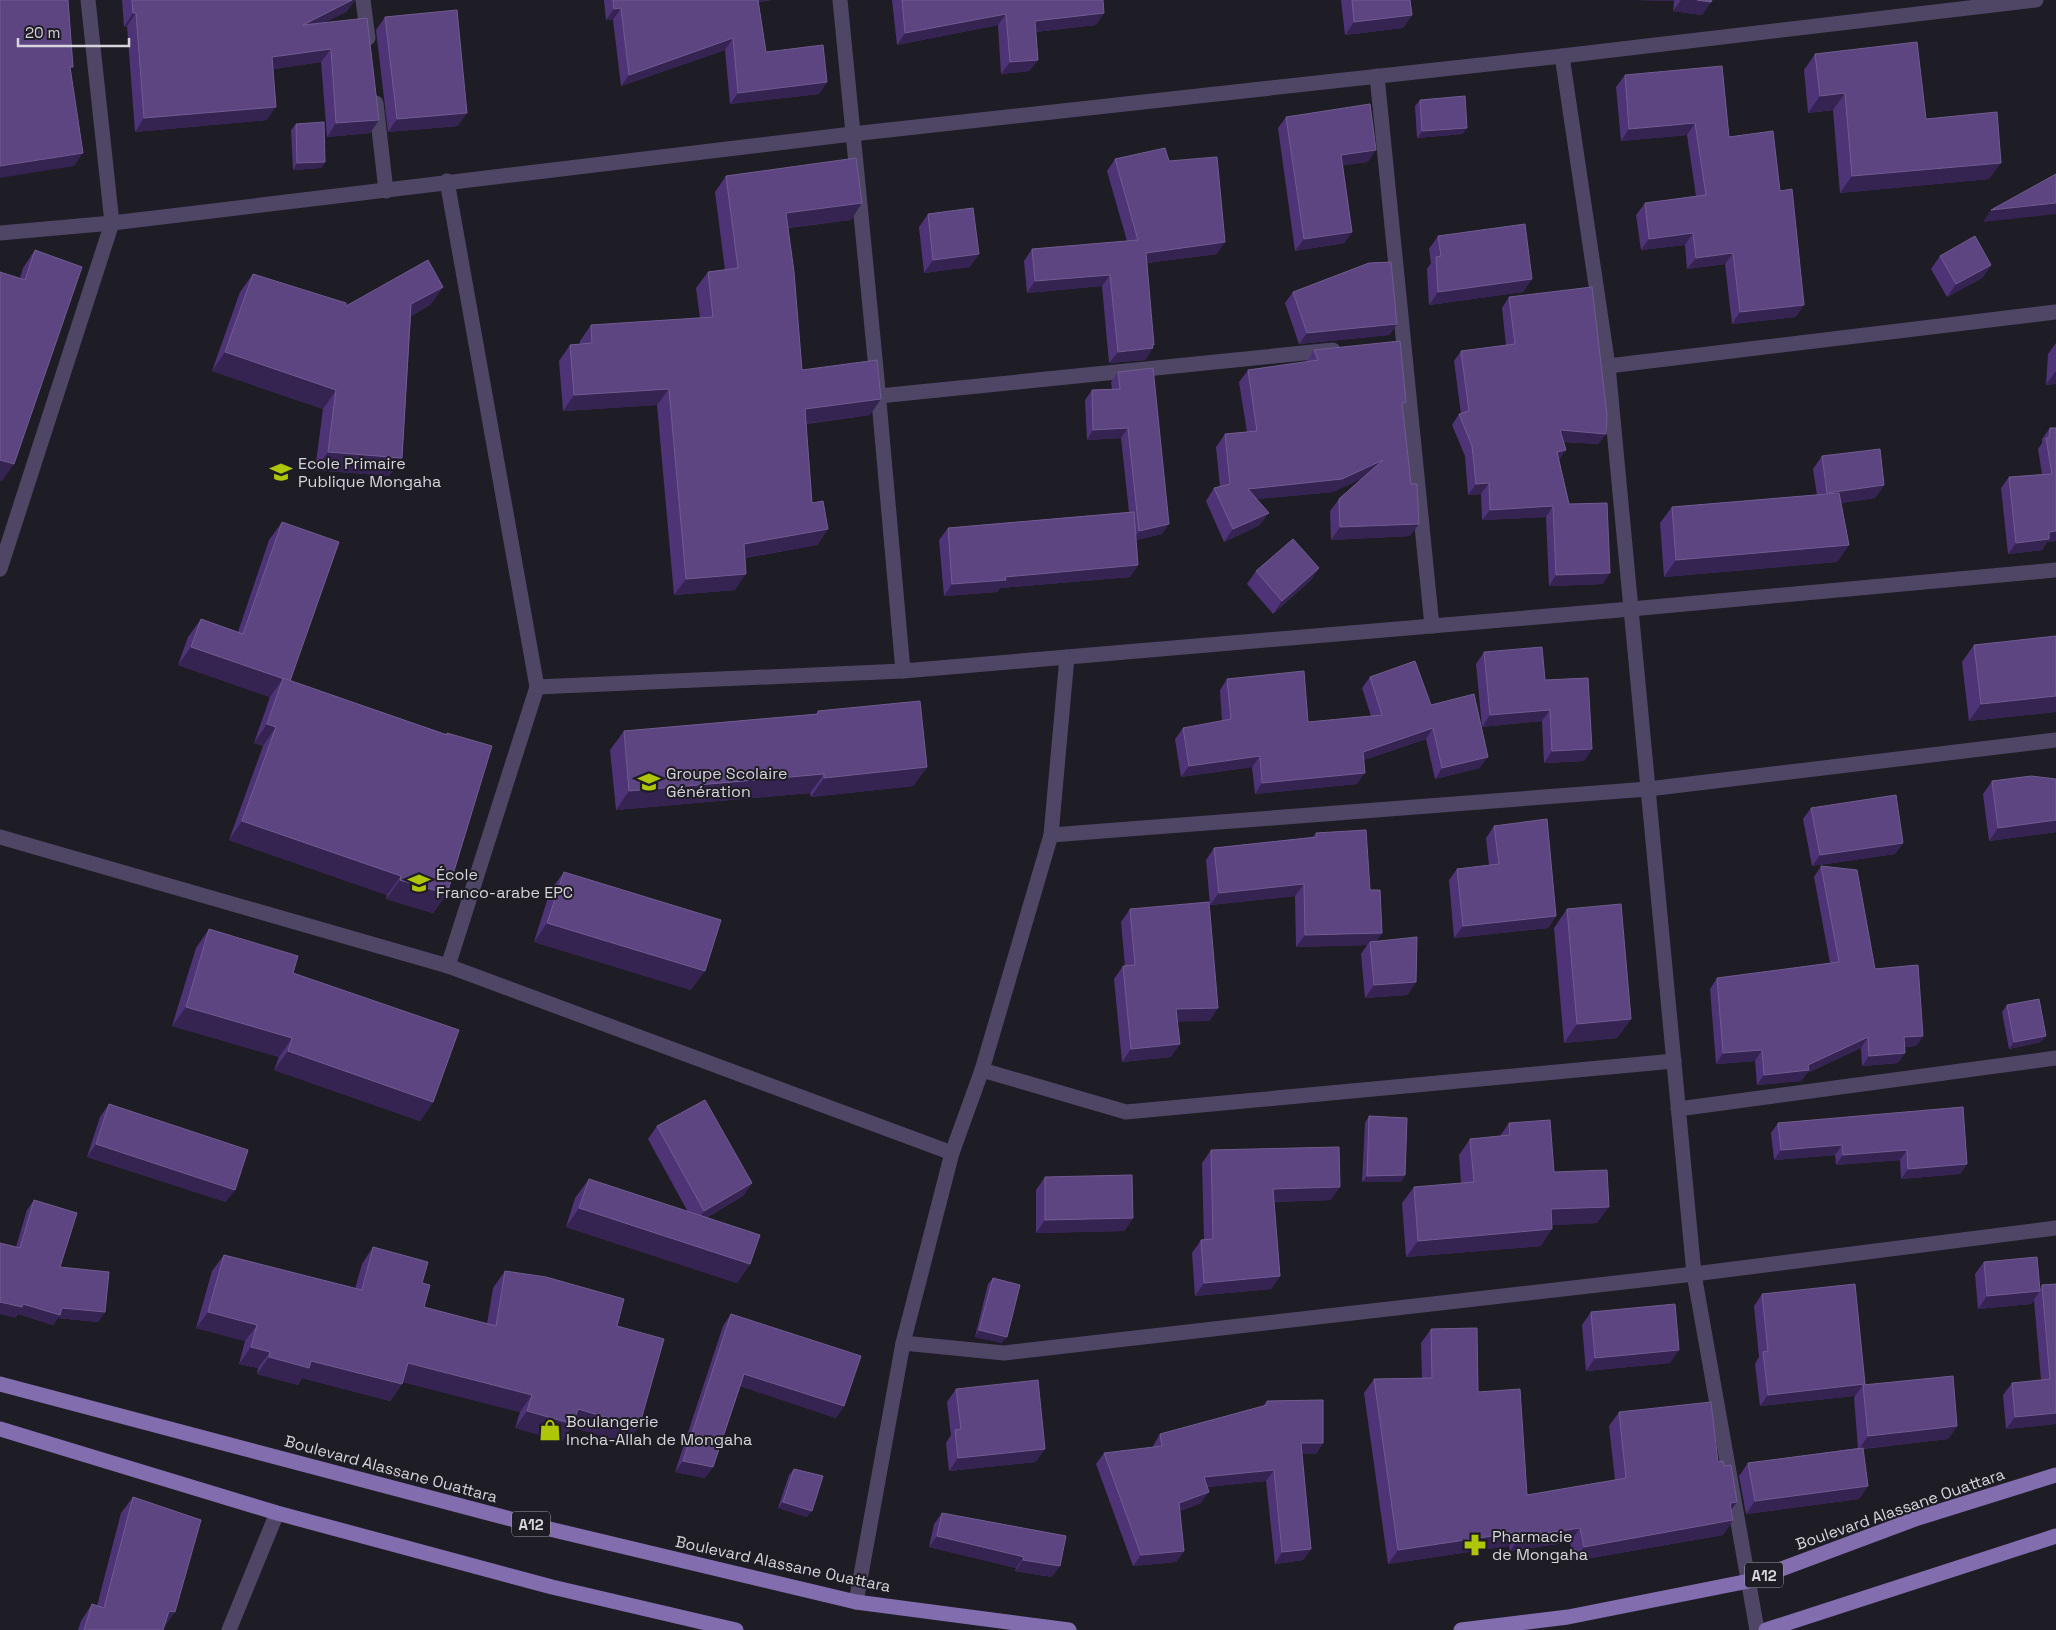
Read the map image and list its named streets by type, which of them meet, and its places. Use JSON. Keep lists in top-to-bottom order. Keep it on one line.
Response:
{"streets":{"main road":["Boulevard Alassane Ouattara","A12"]},"places":{"school or university":["Ecole Primaire Publique Mongaha","Groupe Scolaire Génération","École Franco-arabe EPC"],"shop":["Boulangerie Incha-Allah de Mongaha"],"pharmacy":["Pharmacie de Mongaha"]},"scale_bar":"20 m"}
